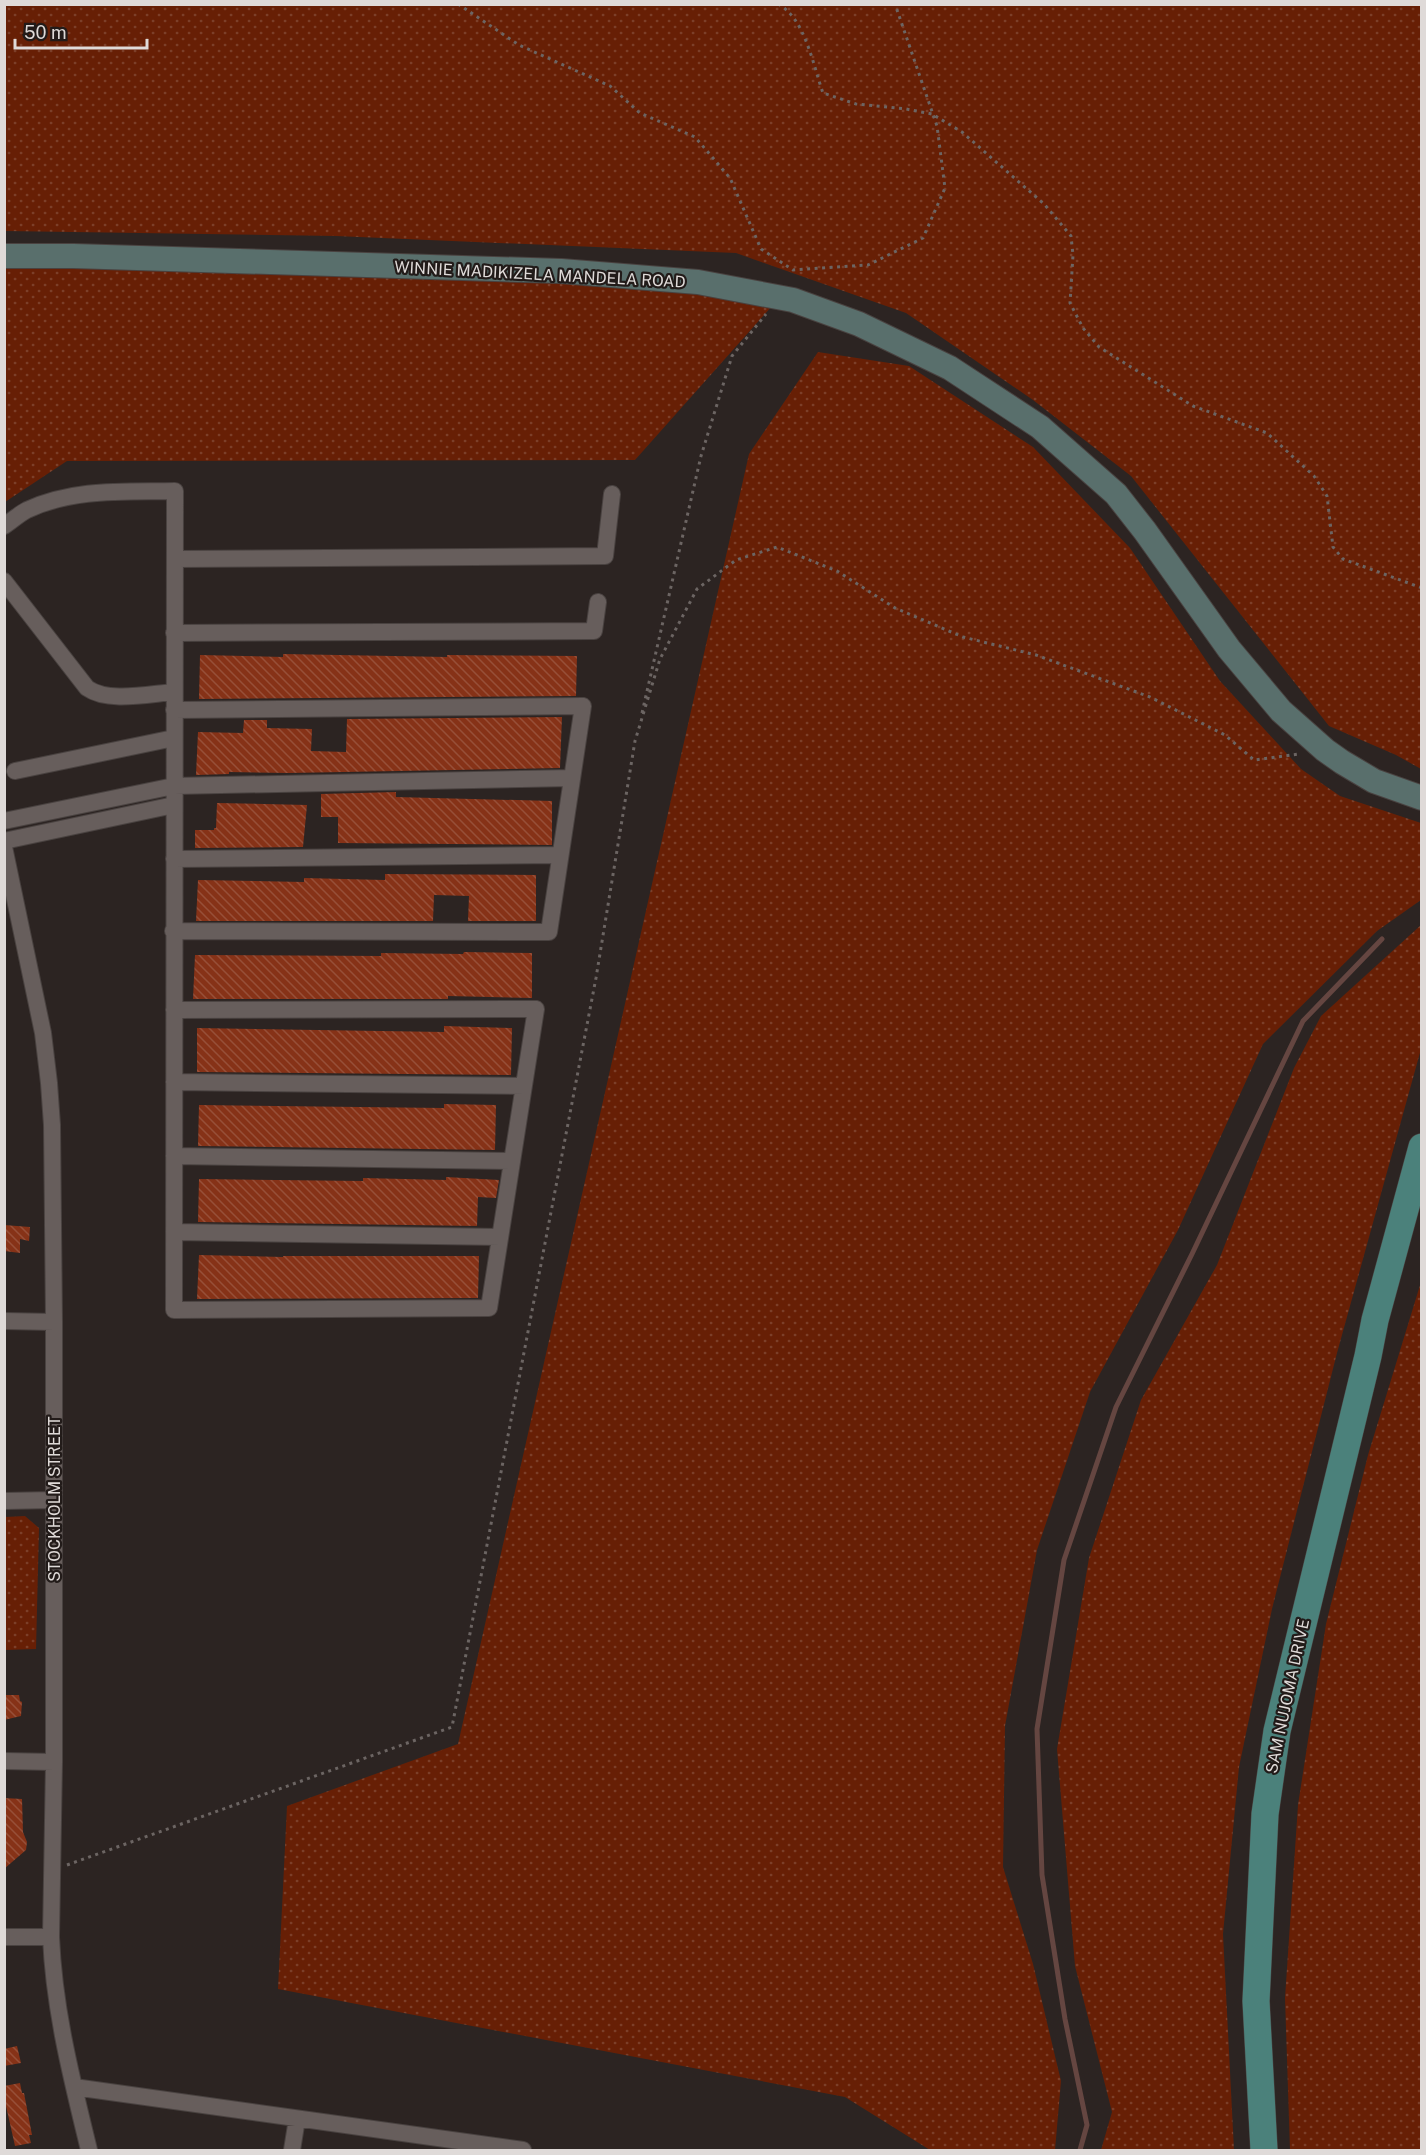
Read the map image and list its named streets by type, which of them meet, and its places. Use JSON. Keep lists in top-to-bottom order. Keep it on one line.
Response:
{"streets":{"main road":["WINNIE MADIKIZELA MANDELA ROAD","SAM NUJOMA DRIVE"],"street":["STOCKHOLM STREET"]},"scale_bar":"50 m"}
